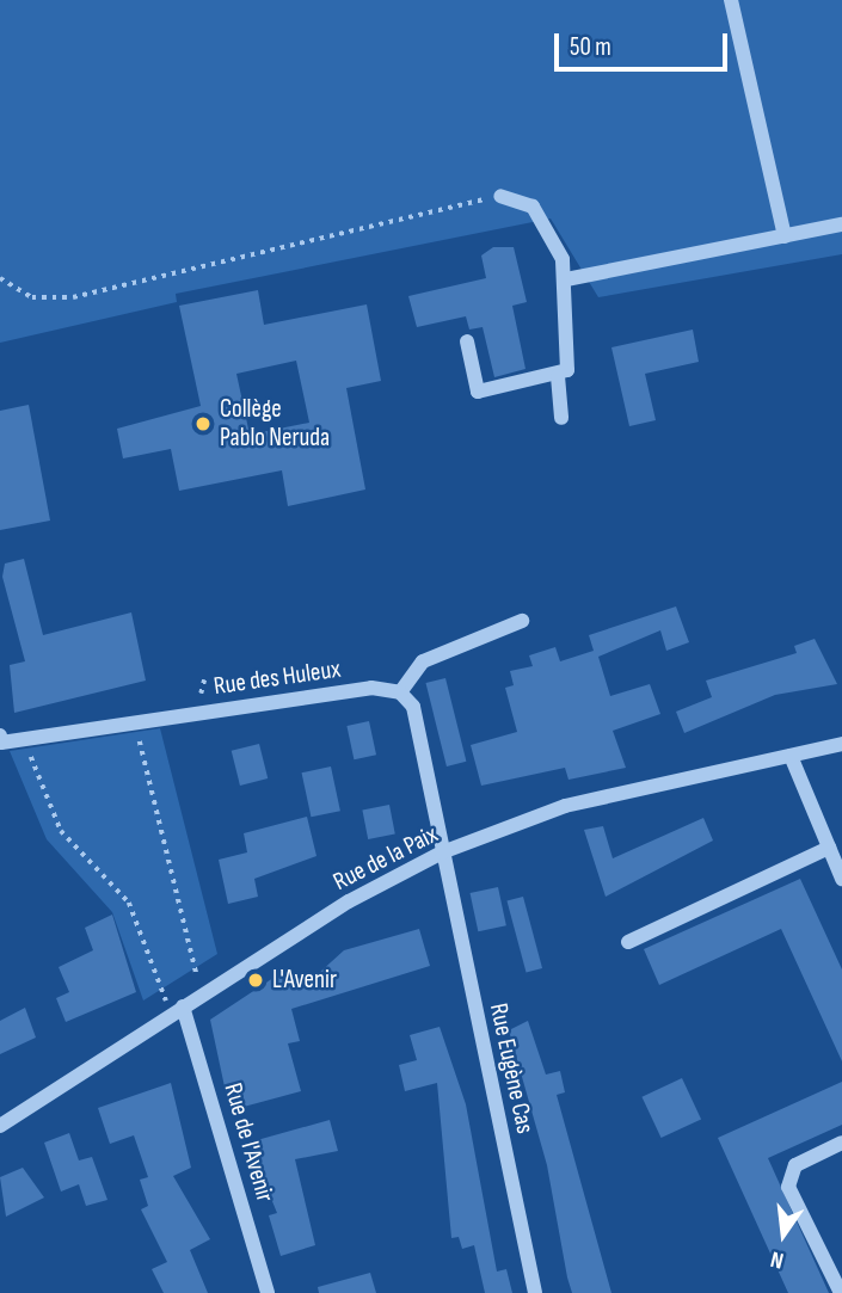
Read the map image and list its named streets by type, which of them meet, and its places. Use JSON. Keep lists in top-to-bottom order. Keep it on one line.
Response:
{"streets":{"street":["Rue des Huleux","Rue de la Paix","Rue Eugène Cas","Rue de l'Avenir"]},"crossings":[["Rue de la Paix","Rue Eugène Cas"],["Rue de la Paix","Rue de l'Avenir"]],"places":["Collège Pablo Neruda","L'Avenir"],"scale_bar":"50 m","north":"bottom"}
